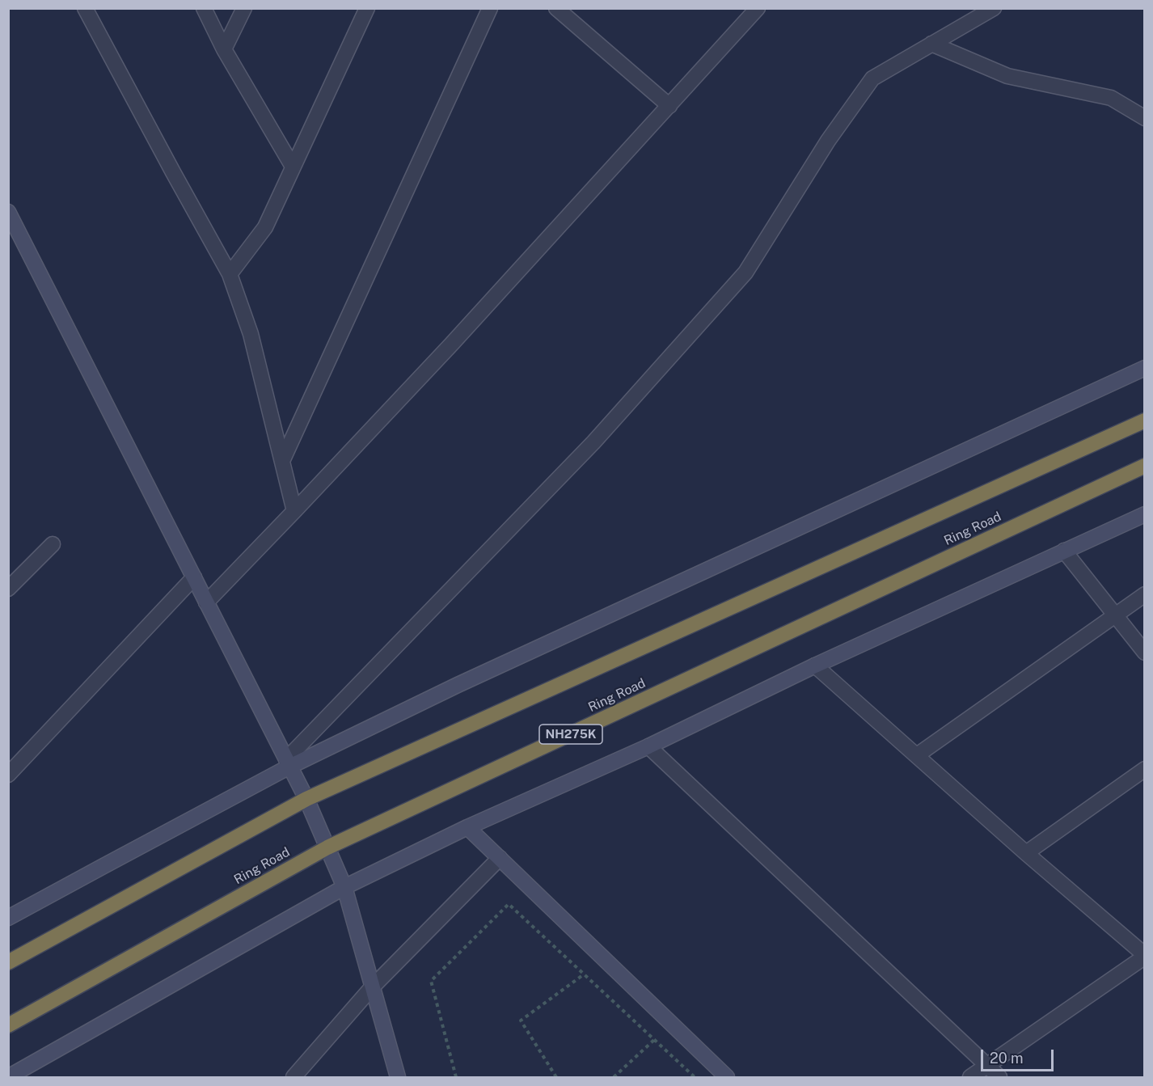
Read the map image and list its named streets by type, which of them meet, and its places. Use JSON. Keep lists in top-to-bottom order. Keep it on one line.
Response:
{"streets":{"highway":["Ring Road","NH275K"]},"scale_bar":"20 m"}
